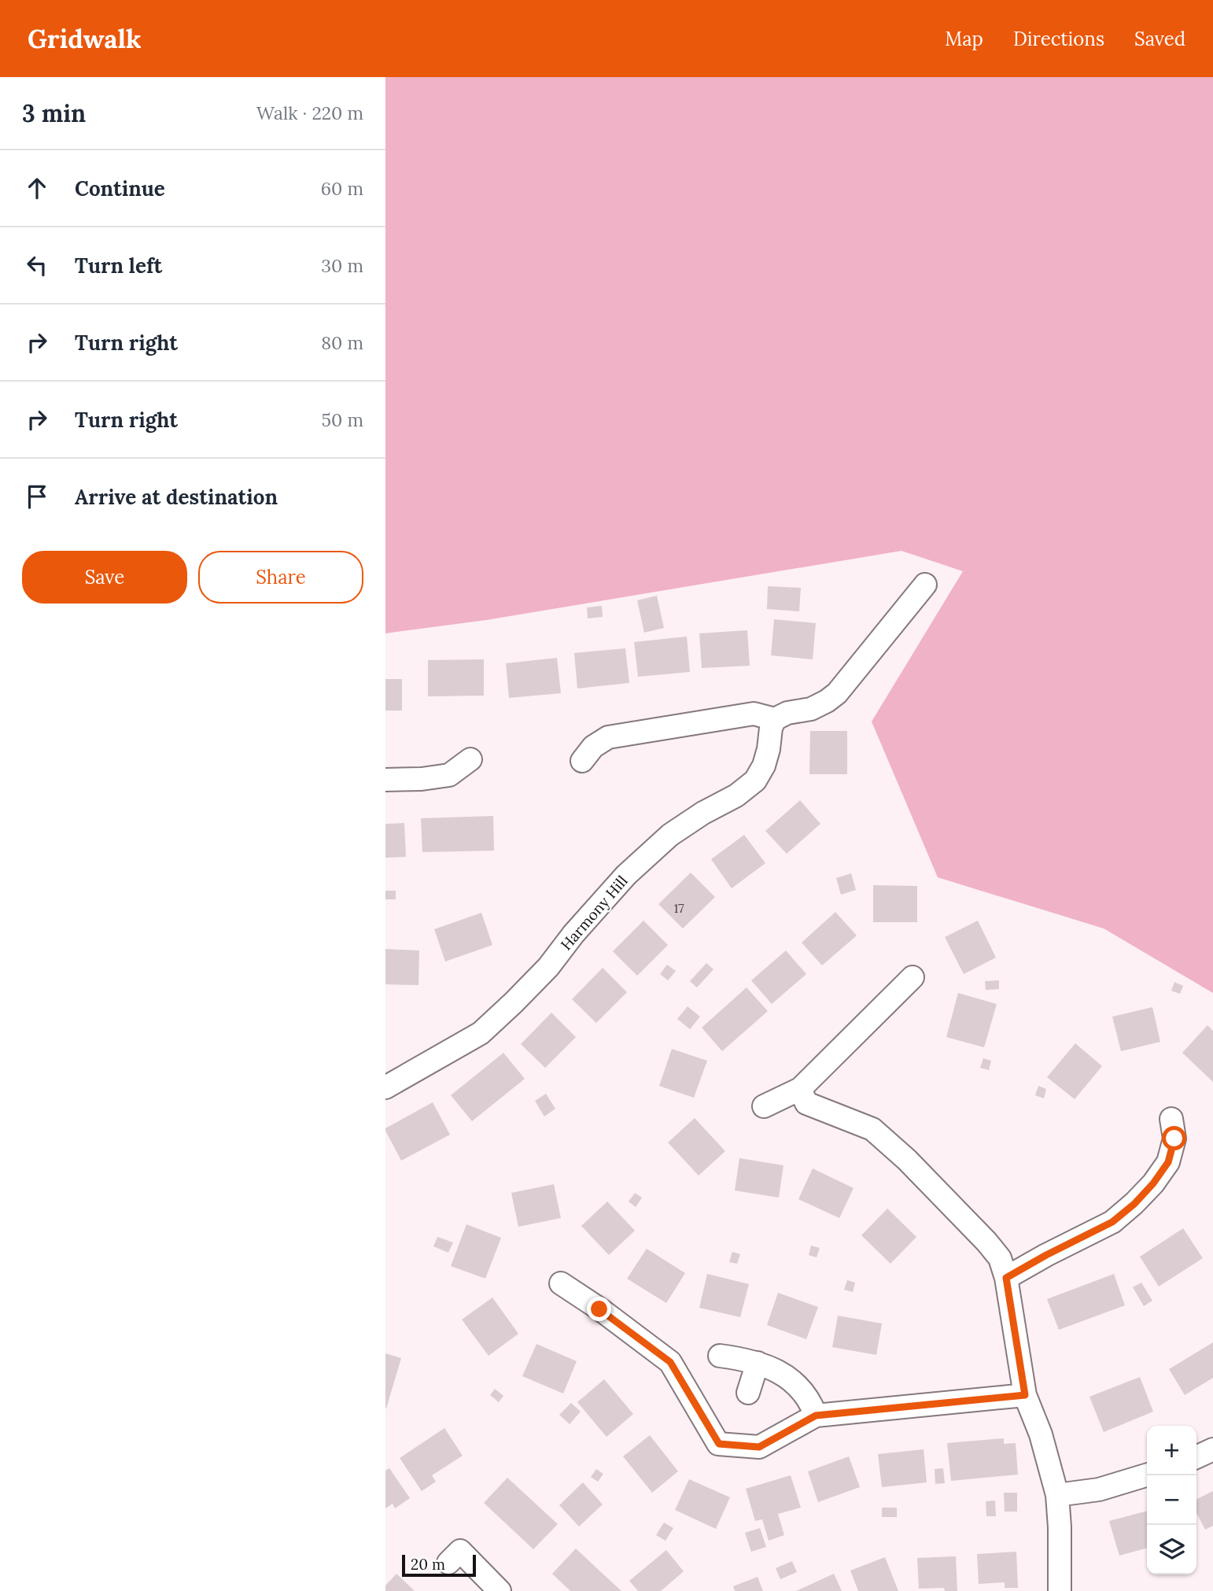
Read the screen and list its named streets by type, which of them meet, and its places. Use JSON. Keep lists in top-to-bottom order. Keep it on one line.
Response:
{"streets":{"street":["Harmony Hill"]},"house_numbers":["17"],"scale_bar":"20 m","page":{"header":"Gridwalk","nav":["Map","Directions","Saved"],"heading":["3 min","Walk · 220 m"],"list":[["Continue","60 m"],["Turn left","30 m"],["Turn right","80 m"],["Turn right","50 m"],"Arrive at destination"],"buttons":["Save","Share"],"map_buttons":["+","−"],"scale":"20 m"}}
